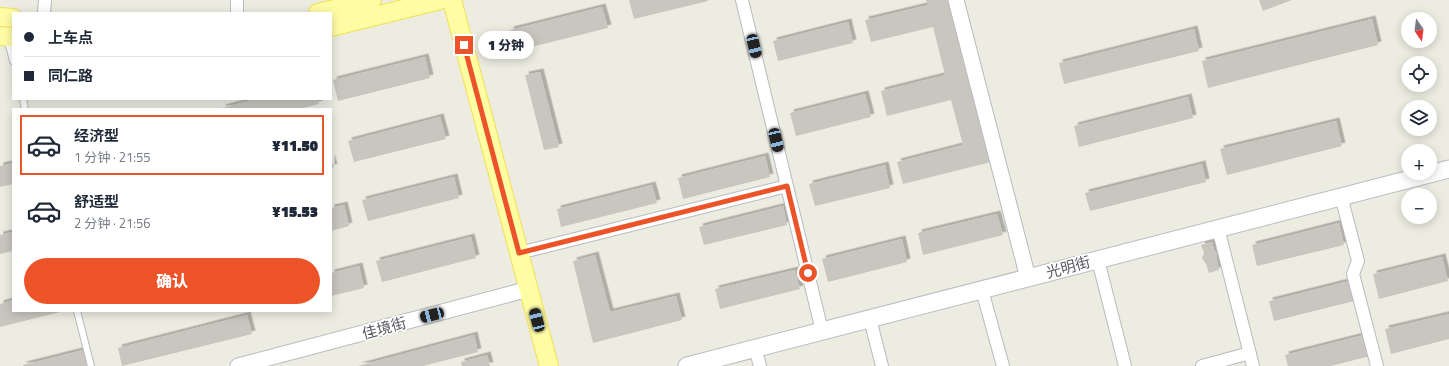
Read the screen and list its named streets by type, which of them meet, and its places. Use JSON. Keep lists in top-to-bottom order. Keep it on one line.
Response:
{"streets":{"main road":["光明街"],"street":["佳境街"]},"north":"bottom","page":{"map_buttons":["+","−"],"banner":["上车点","同仁路"],"bubble":"1 分钟","list":[{"name":"经济型","note":"1 分钟 · 21:55","value":"¥11.50"},{"name":"舒适型","note":"2 分钟 · 21:56","value":"¥15.53"}],"buttons":"确认"}}
